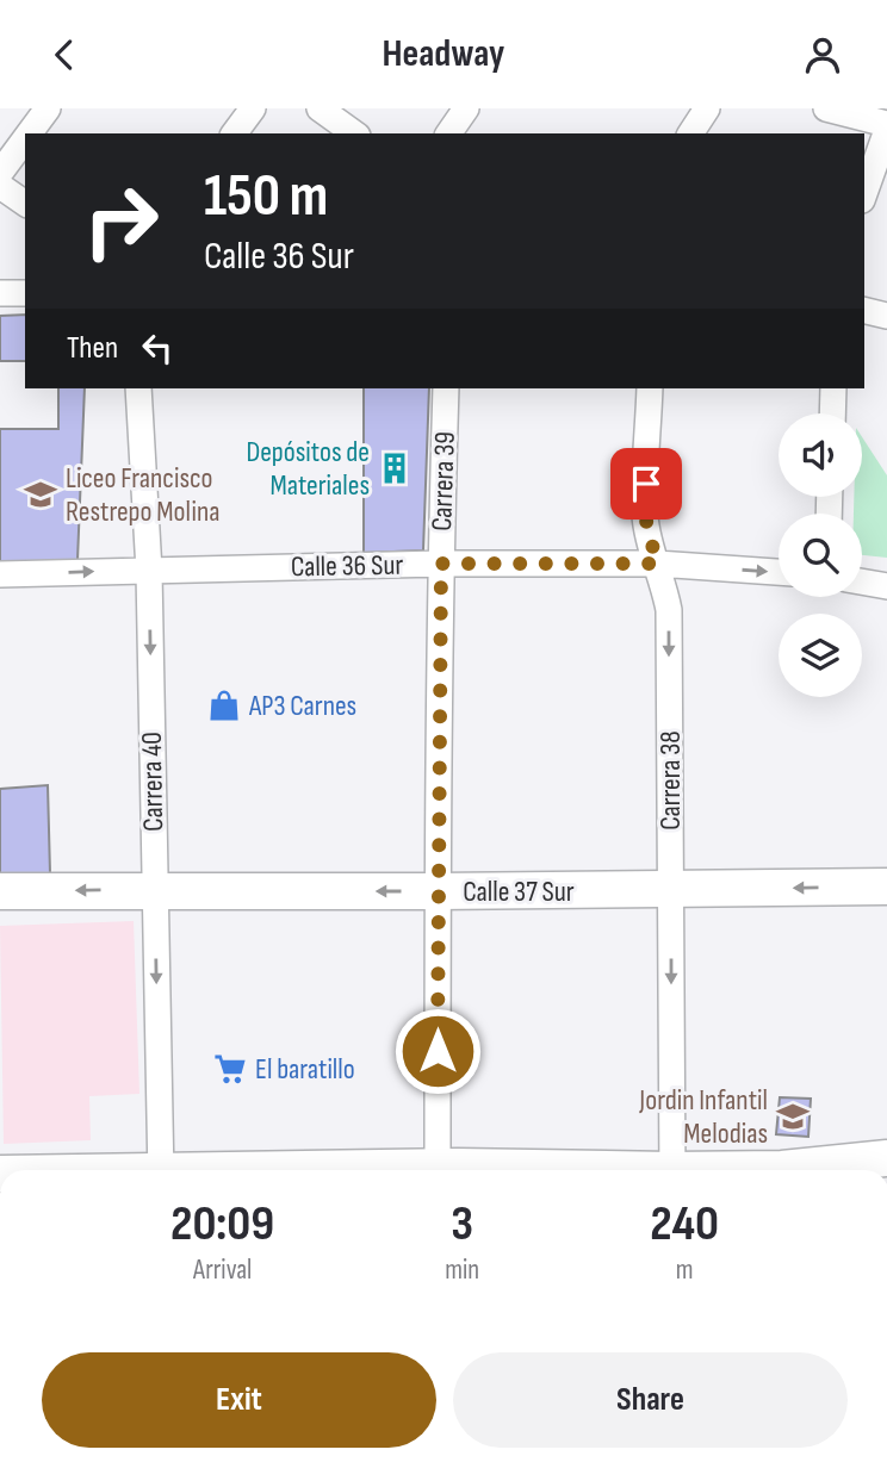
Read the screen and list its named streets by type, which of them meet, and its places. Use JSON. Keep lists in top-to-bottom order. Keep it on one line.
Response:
{"streets":{"main road":["Calle 37 Sur"],"street":["Carrera 39","Calle 36 Sur","Carrera 38","Carrera 40"]},"crossings":[["Carrera 39","Calle 36 Sur"],["Carrera 39","Calle 37 Sur"],["Calle 36 Sur","Carrera 38"],["Calle 36 Sur","Carrera 40"],["Carrera 38","Calle 37 Sur"],["Carrera 40","Calle 37 Sur"]],"one_way":["Carrera 38","Carrera 40","Calle 37 Sur"],"places":{"building":["Depósitos de Materiales"],"school or university":["Liceo Francisco Restrepo Molina","Jordin Infantil Melodias"],"shop":["AP3 Carnes"],"supermarket":["El baratillo"]},"page":{"header":"Headway","turn":["150 m","Calle 36 Sur"],"then":"Then","eta":["20:09","Arrival","3","min","240","m"],"buttons":["Exit","Share"]}}
